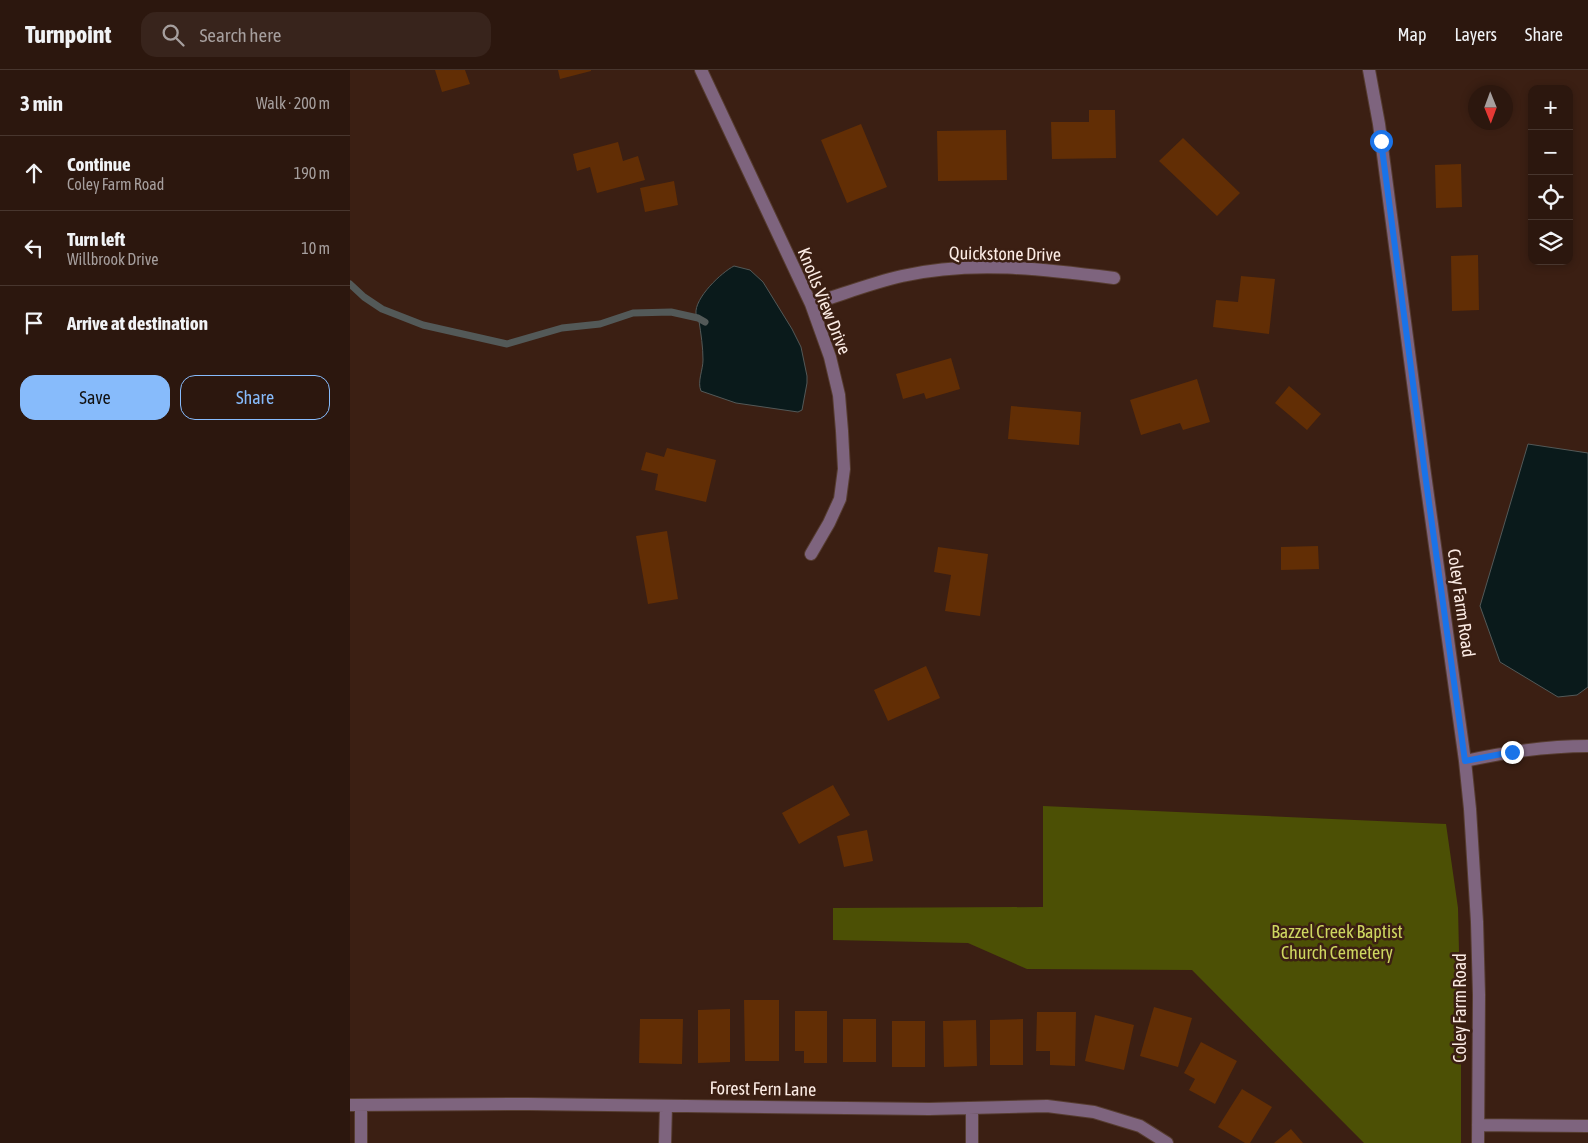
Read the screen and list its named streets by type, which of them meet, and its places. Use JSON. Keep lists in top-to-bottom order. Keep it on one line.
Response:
{"streets":{"street":["Quickstone Drive","Knolls View Drive","Coley Farm Road","Forest Fern Lane"]},"crossings":[["Quickstone Drive","Knolls View Drive"]],"parks":["Bazzel Creek Baptist Church Cemetery"],"north":"bottom","page":{"header":"Turnpoint","search":"Search here","nav":["Map","Layers","Share"],"heading":["3 min","Walk · 200 m"],"map_buttons":["+","−"],"list":[["Continue","Coley Farm Road","190 m"],["Turn left","Willbrook Drive","10 m"],"Arrive at destination"],"buttons":["Save","Share"]}}
